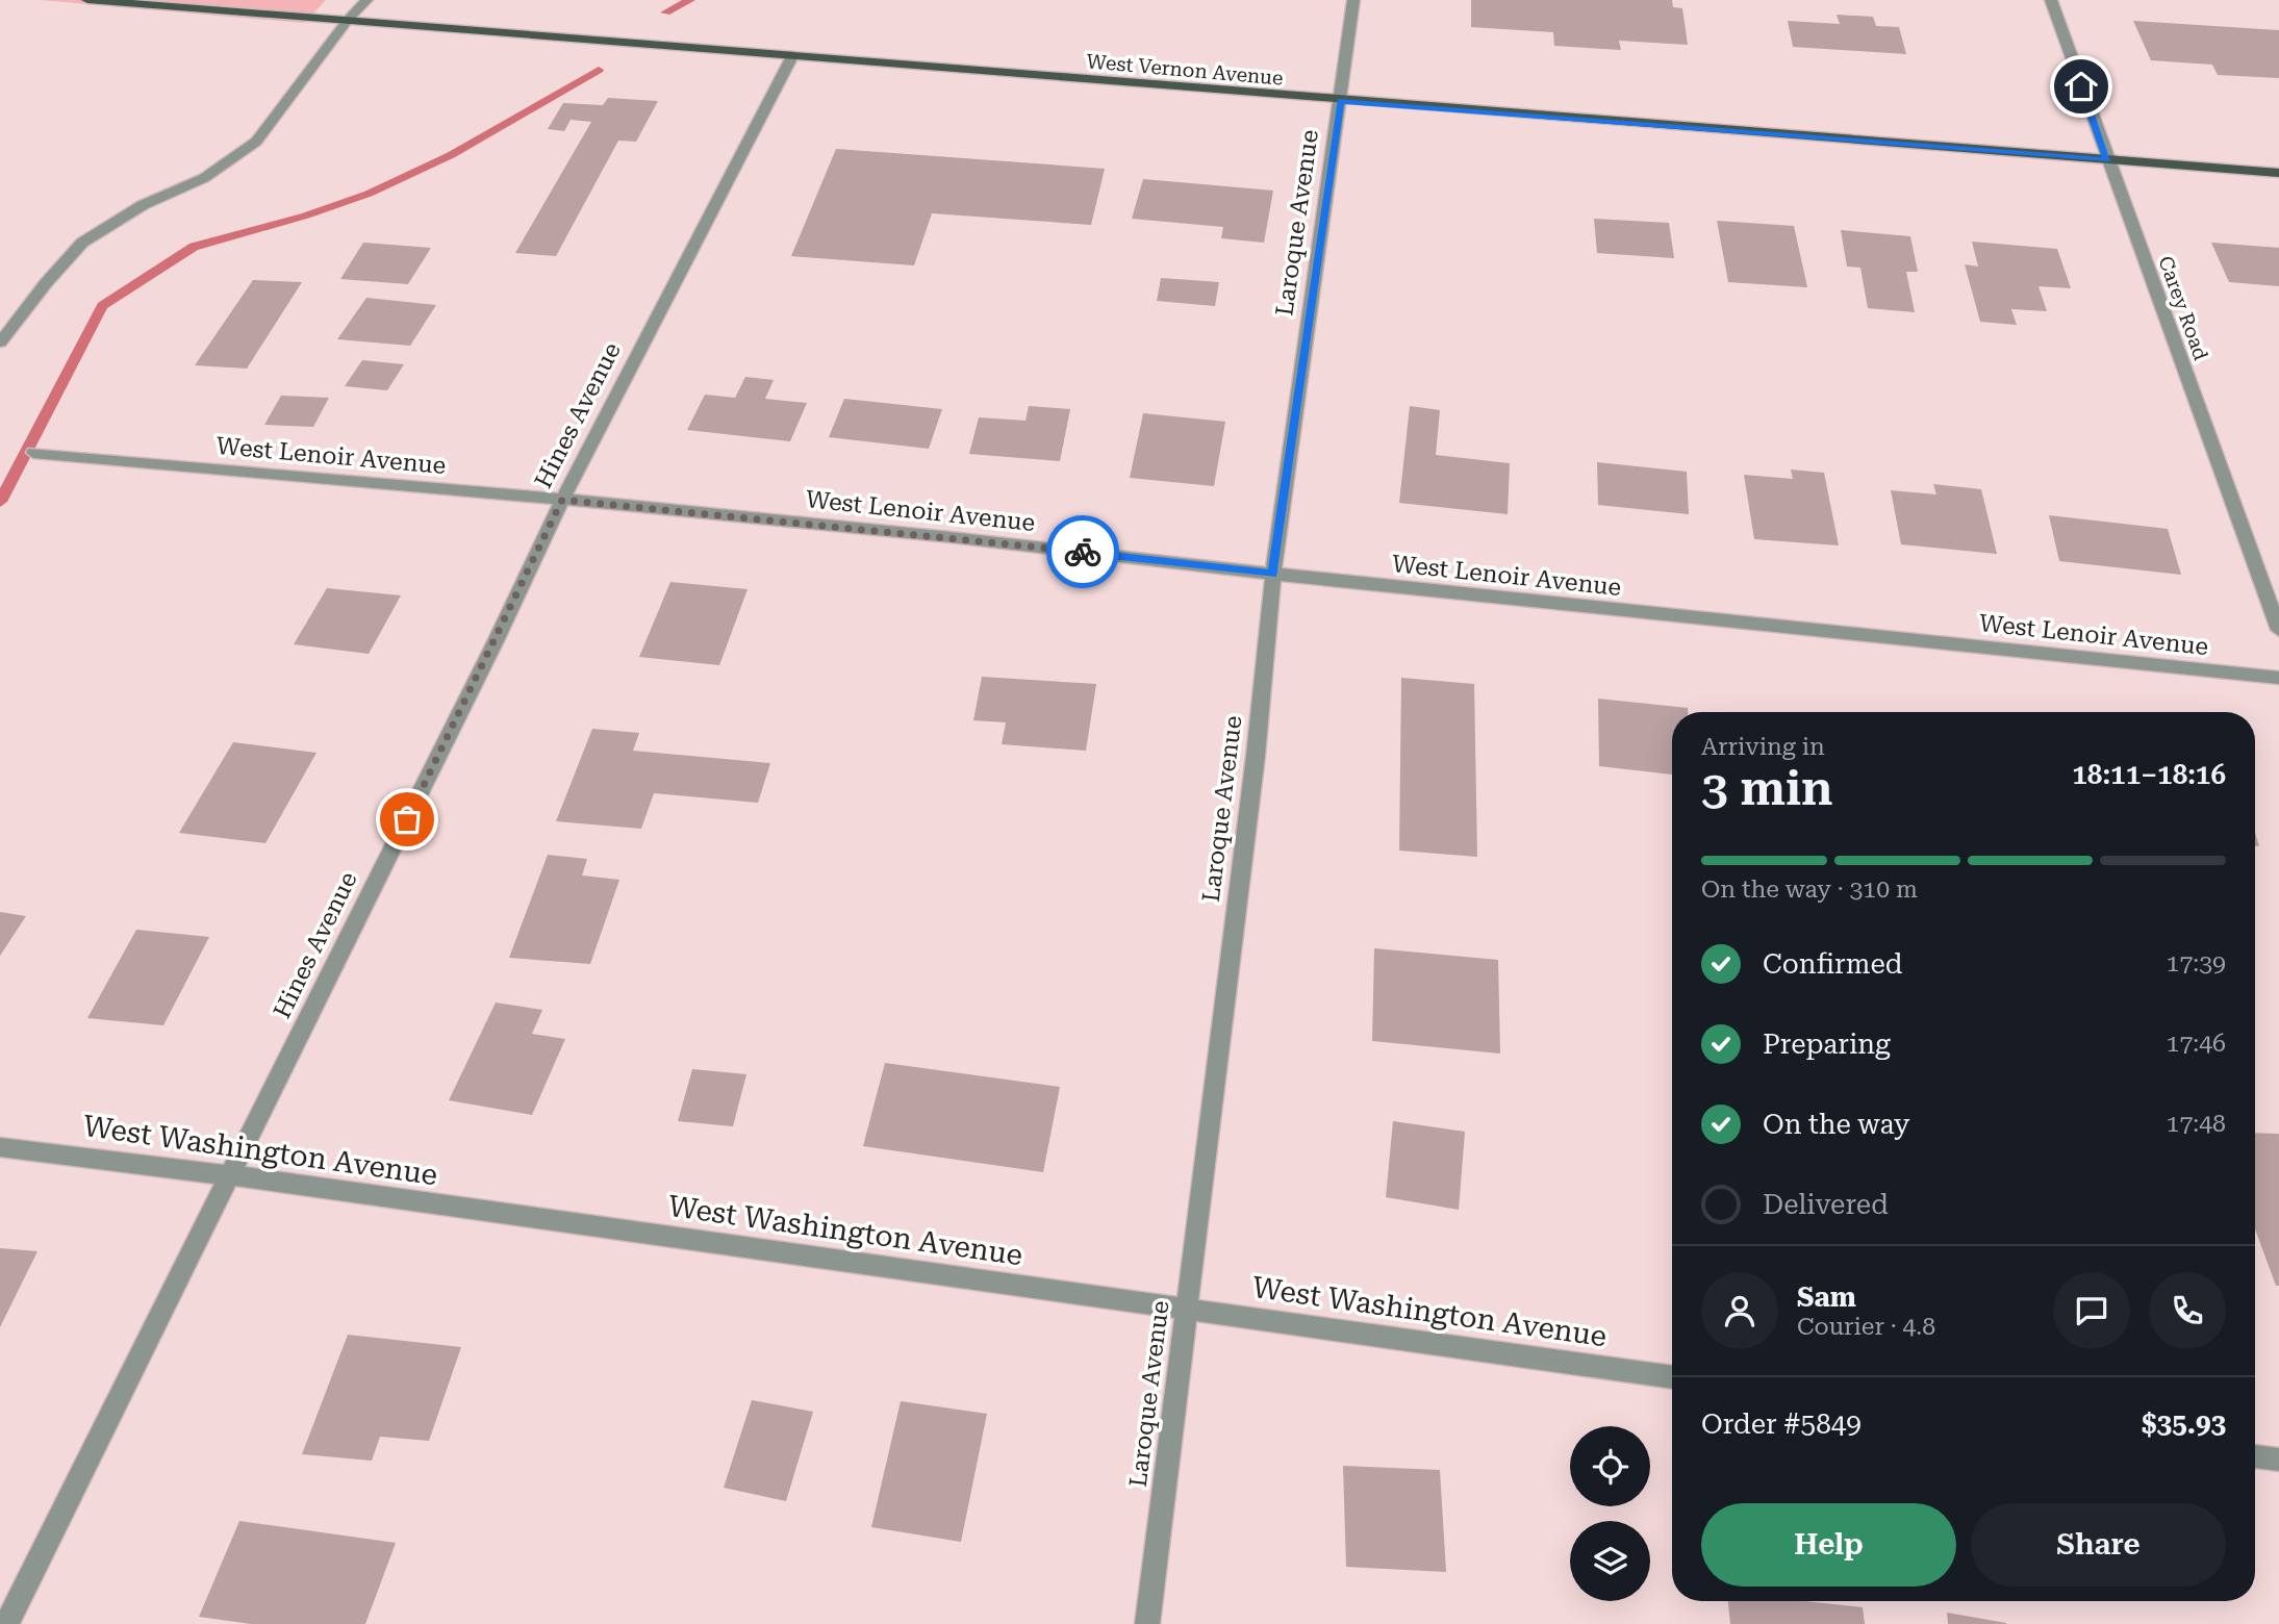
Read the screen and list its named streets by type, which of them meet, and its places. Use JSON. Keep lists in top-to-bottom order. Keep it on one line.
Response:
{"streets":{"main road":["West Vernon Avenue"],"street":["Laroque Avenue","Carey Road","Hines Avenue","West Lenoir Avenue","West Washington Avenue"]},"crossings":[["West Vernon Avenue","Laroque Avenue"],["West Vernon Avenue","Carey Road"],["West Vernon Avenue","Hines Avenue"],["Laroque Avenue","West Lenoir Avenue"],["Laroque Avenue","West Washington Avenue"],["Hines Avenue","West Lenoir Avenue"],["Hines Avenue","West Washington Avenue"]],"page":{"heading":["3 min","Arriving in","18:11–18:16"],"panel":["Sam","Courier · 4.8","Order #5849","$35.93"],"bar":"On the way · 310 m","list":[["Confirmed","17:39"],["Preparing","17:46"],["On the way","17:48"],"Delivered"],"buttons":["Help","Share"]}}
